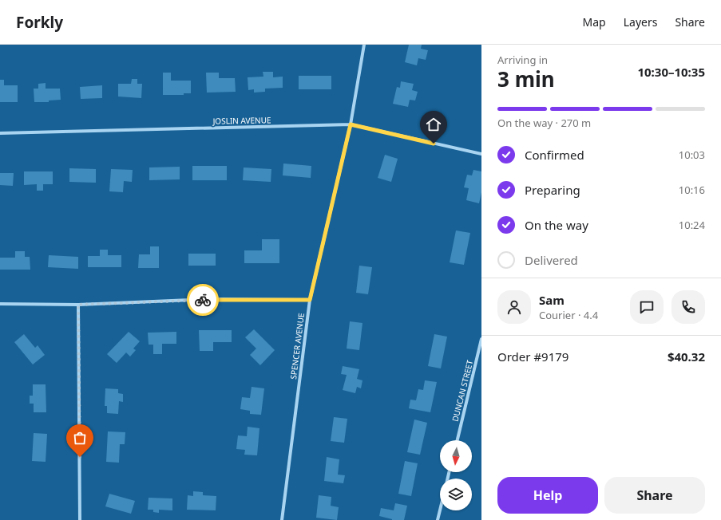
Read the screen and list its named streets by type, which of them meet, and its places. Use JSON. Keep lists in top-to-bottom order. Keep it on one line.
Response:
{"streets":{"street":["JOSLIN AVENUE","SPENCER AVENUE","DUNCAN STREET"]},"crossings":[["JOSLIN AVENUE","SPENCER AVENUE"]],"north":"bottom","page":{"header":"Forkly","nav":["Map","Layers","Share"],"heading":["3 min","Arriving in","10:30–10:35"],"panel":["Sam","Courier · 4.4","Order #9179","$40.32"],"bar":"On the way · 270 m","list":[["Confirmed","10:03"],["Preparing","10:16"],["On the way","10:24"],"Delivered"],"buttons":["Help","Share"]}}
